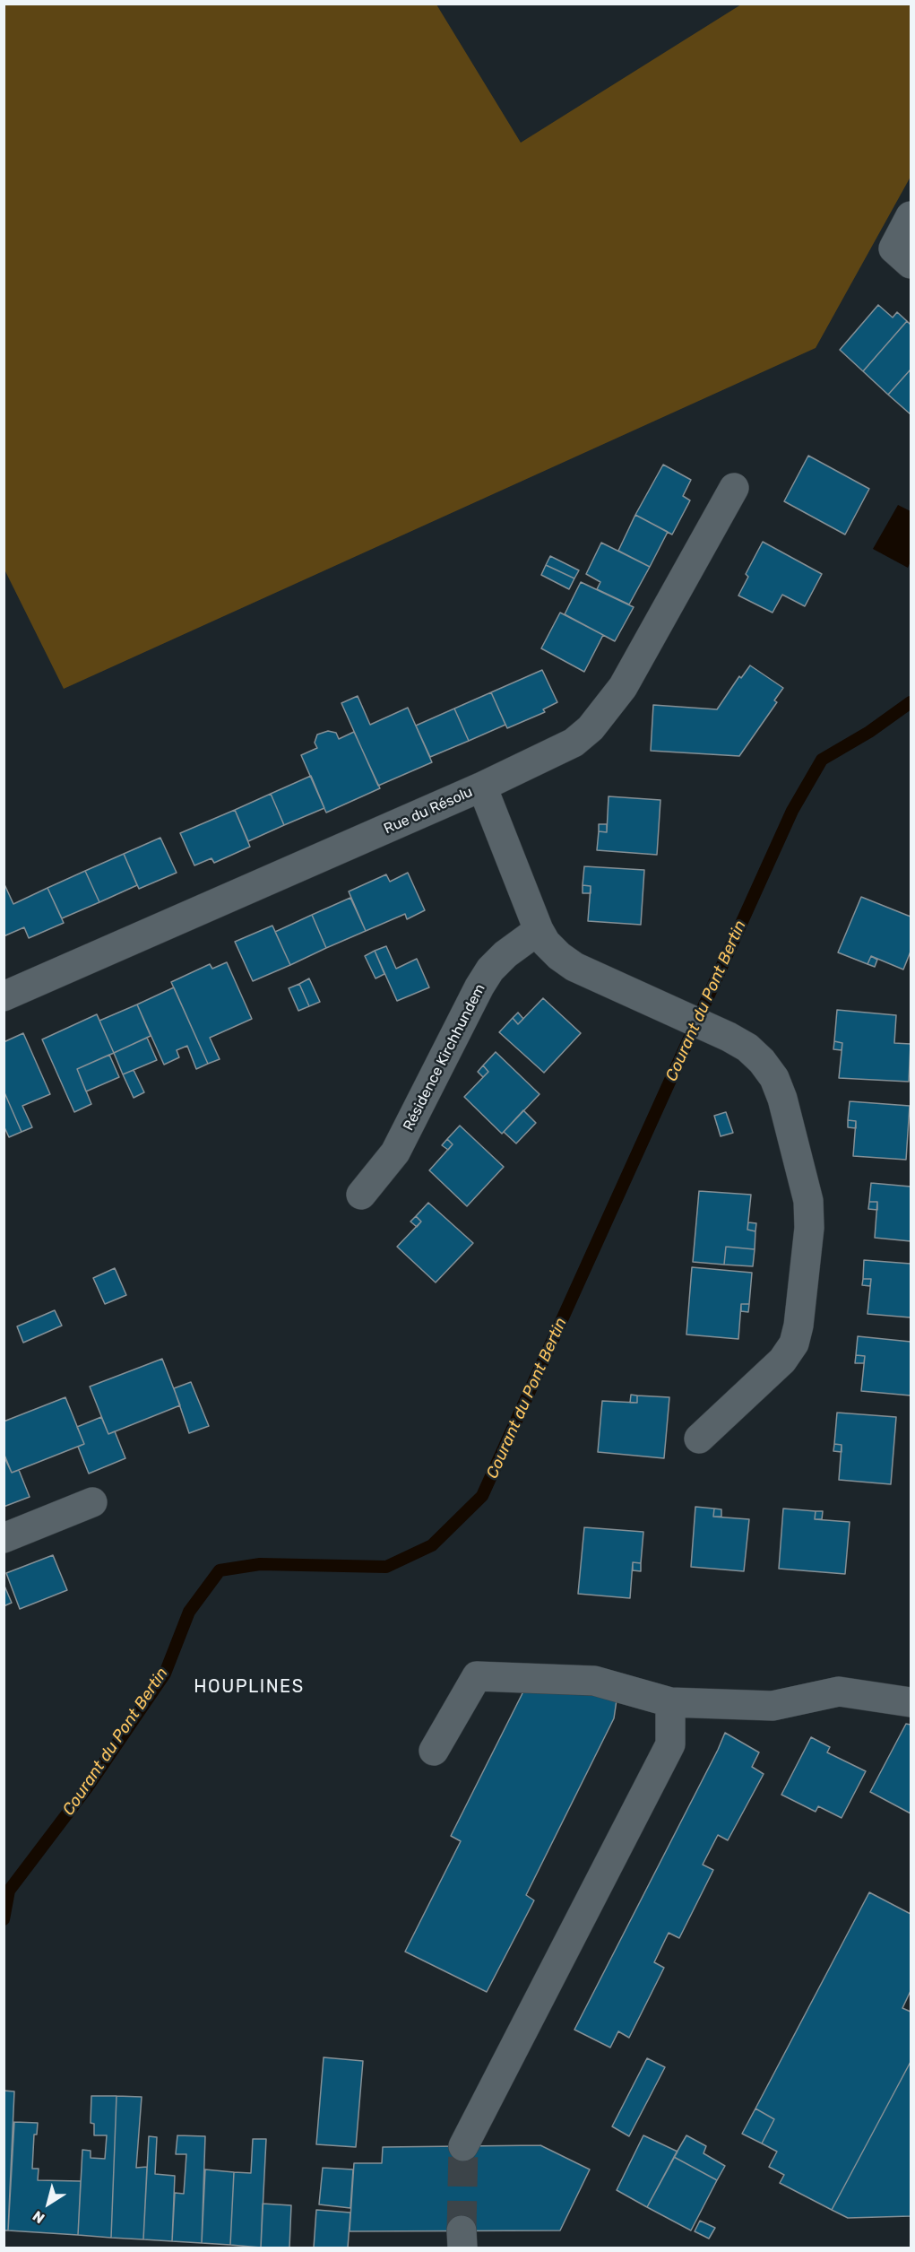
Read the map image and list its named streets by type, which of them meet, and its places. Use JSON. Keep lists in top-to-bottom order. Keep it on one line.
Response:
{"streets":{"street":["Rue du Résolu","Résidence Kirchhundem"]},"districts":["HOUPLINES"],"water":["Courant du Pont Bertin"],"north":"bottom left"}
